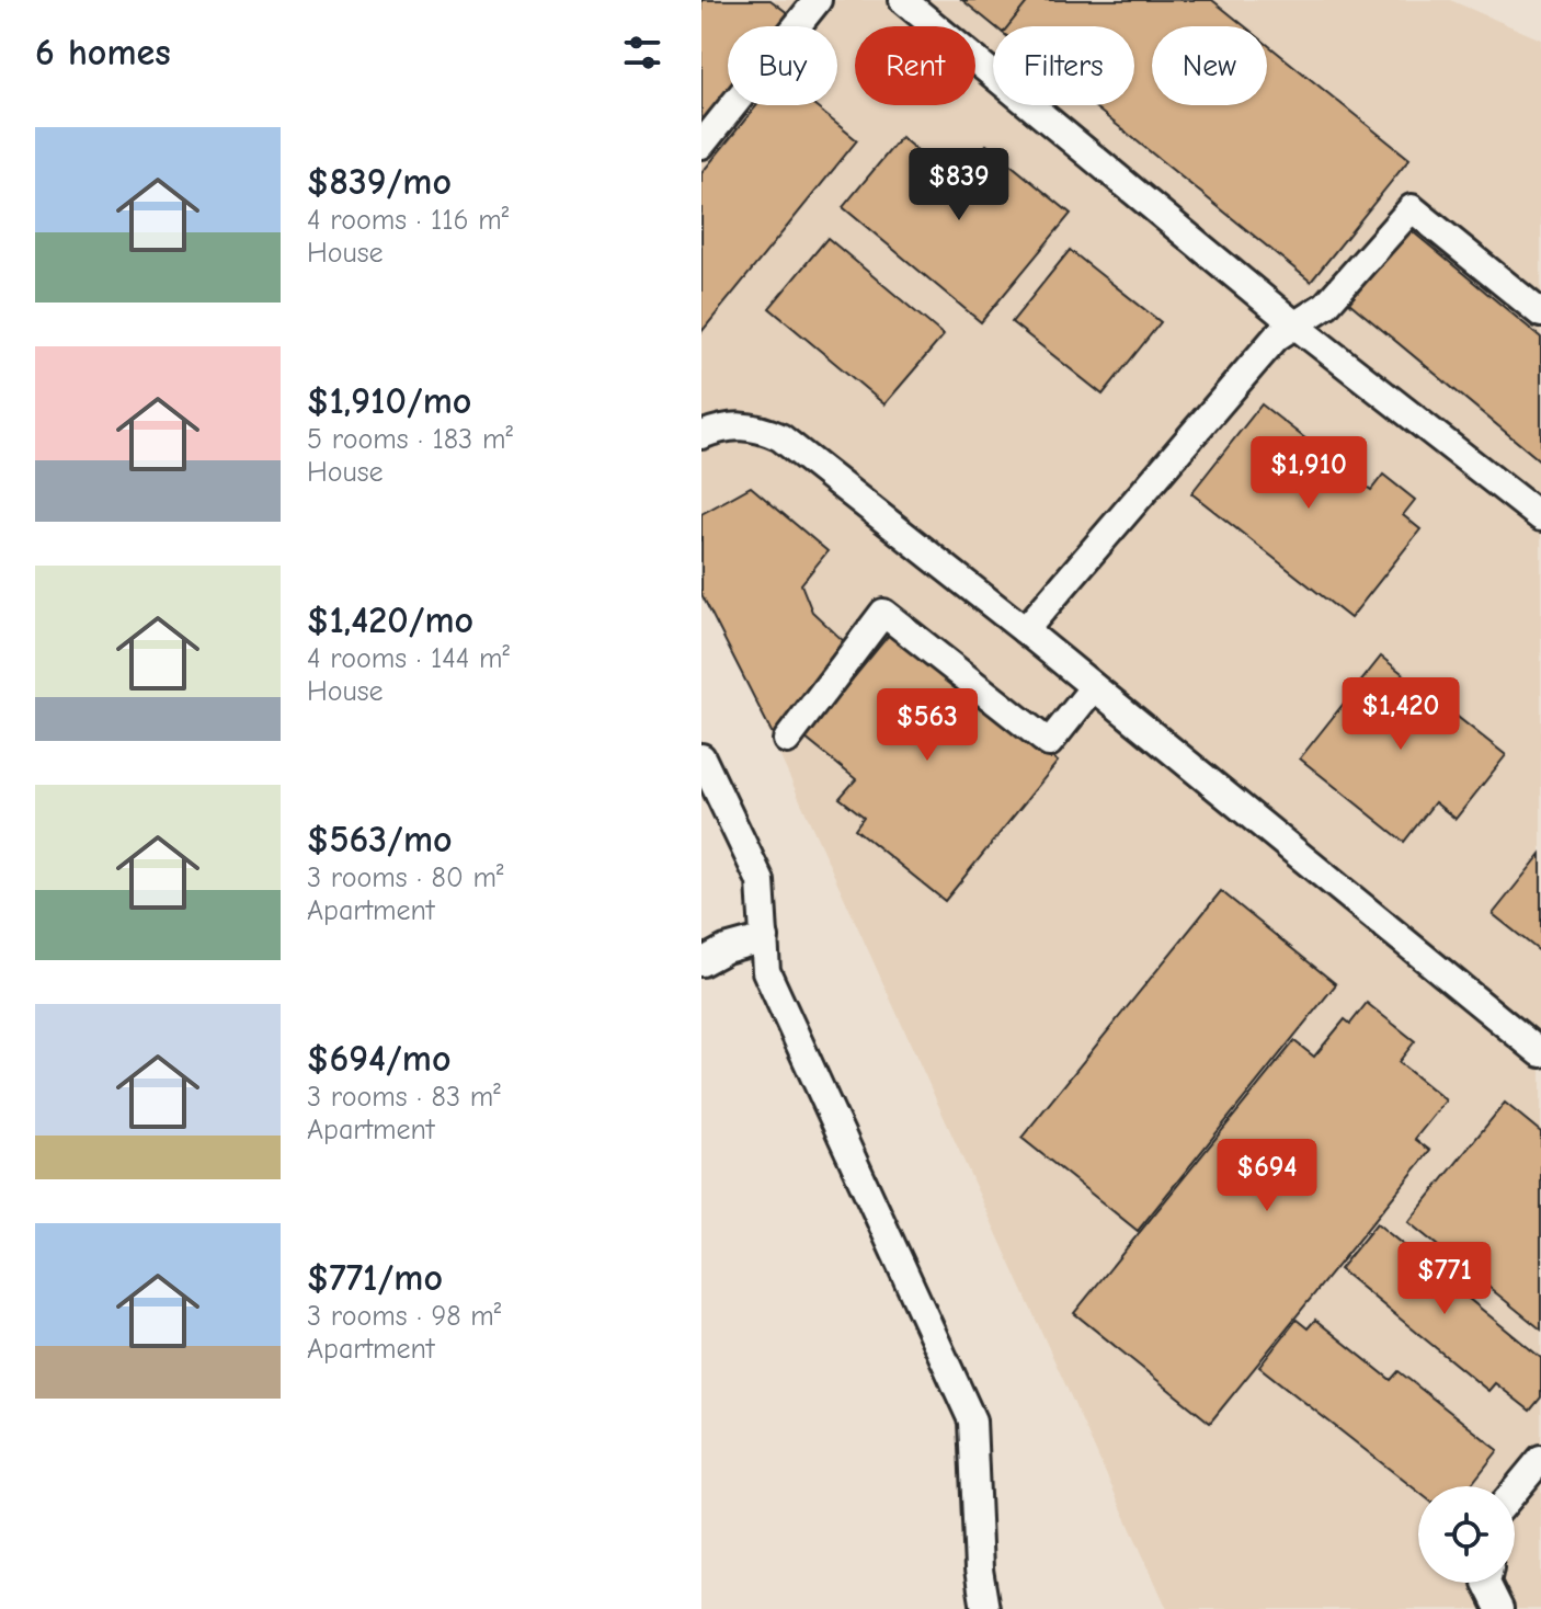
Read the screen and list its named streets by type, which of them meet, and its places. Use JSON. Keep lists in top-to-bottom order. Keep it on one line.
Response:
{"page":{"heading":"6 homes","chip":["Buy","Rent","Filters","New"],"list":[{"name":"$839/mo","note":"4 rooms · 116 m² · House"},{"name":"$1,910/mo","note":"5 rooms · 183 m² · House"},{"name":"$1,420/mo","note":"4 rooms · 144 m² · House"},{"name":"$563/mo","note":"3 rooms · 80 m² · Apartment"},{"name":"$694/mo","note":"3 rooms · 83 m² · Apartment"},{"name":"$771/mo","note":"3 rooms · 98 m² · Apartment"}],"price":["$839","$1,910","$1,420","$563","$694","$771"]}}
